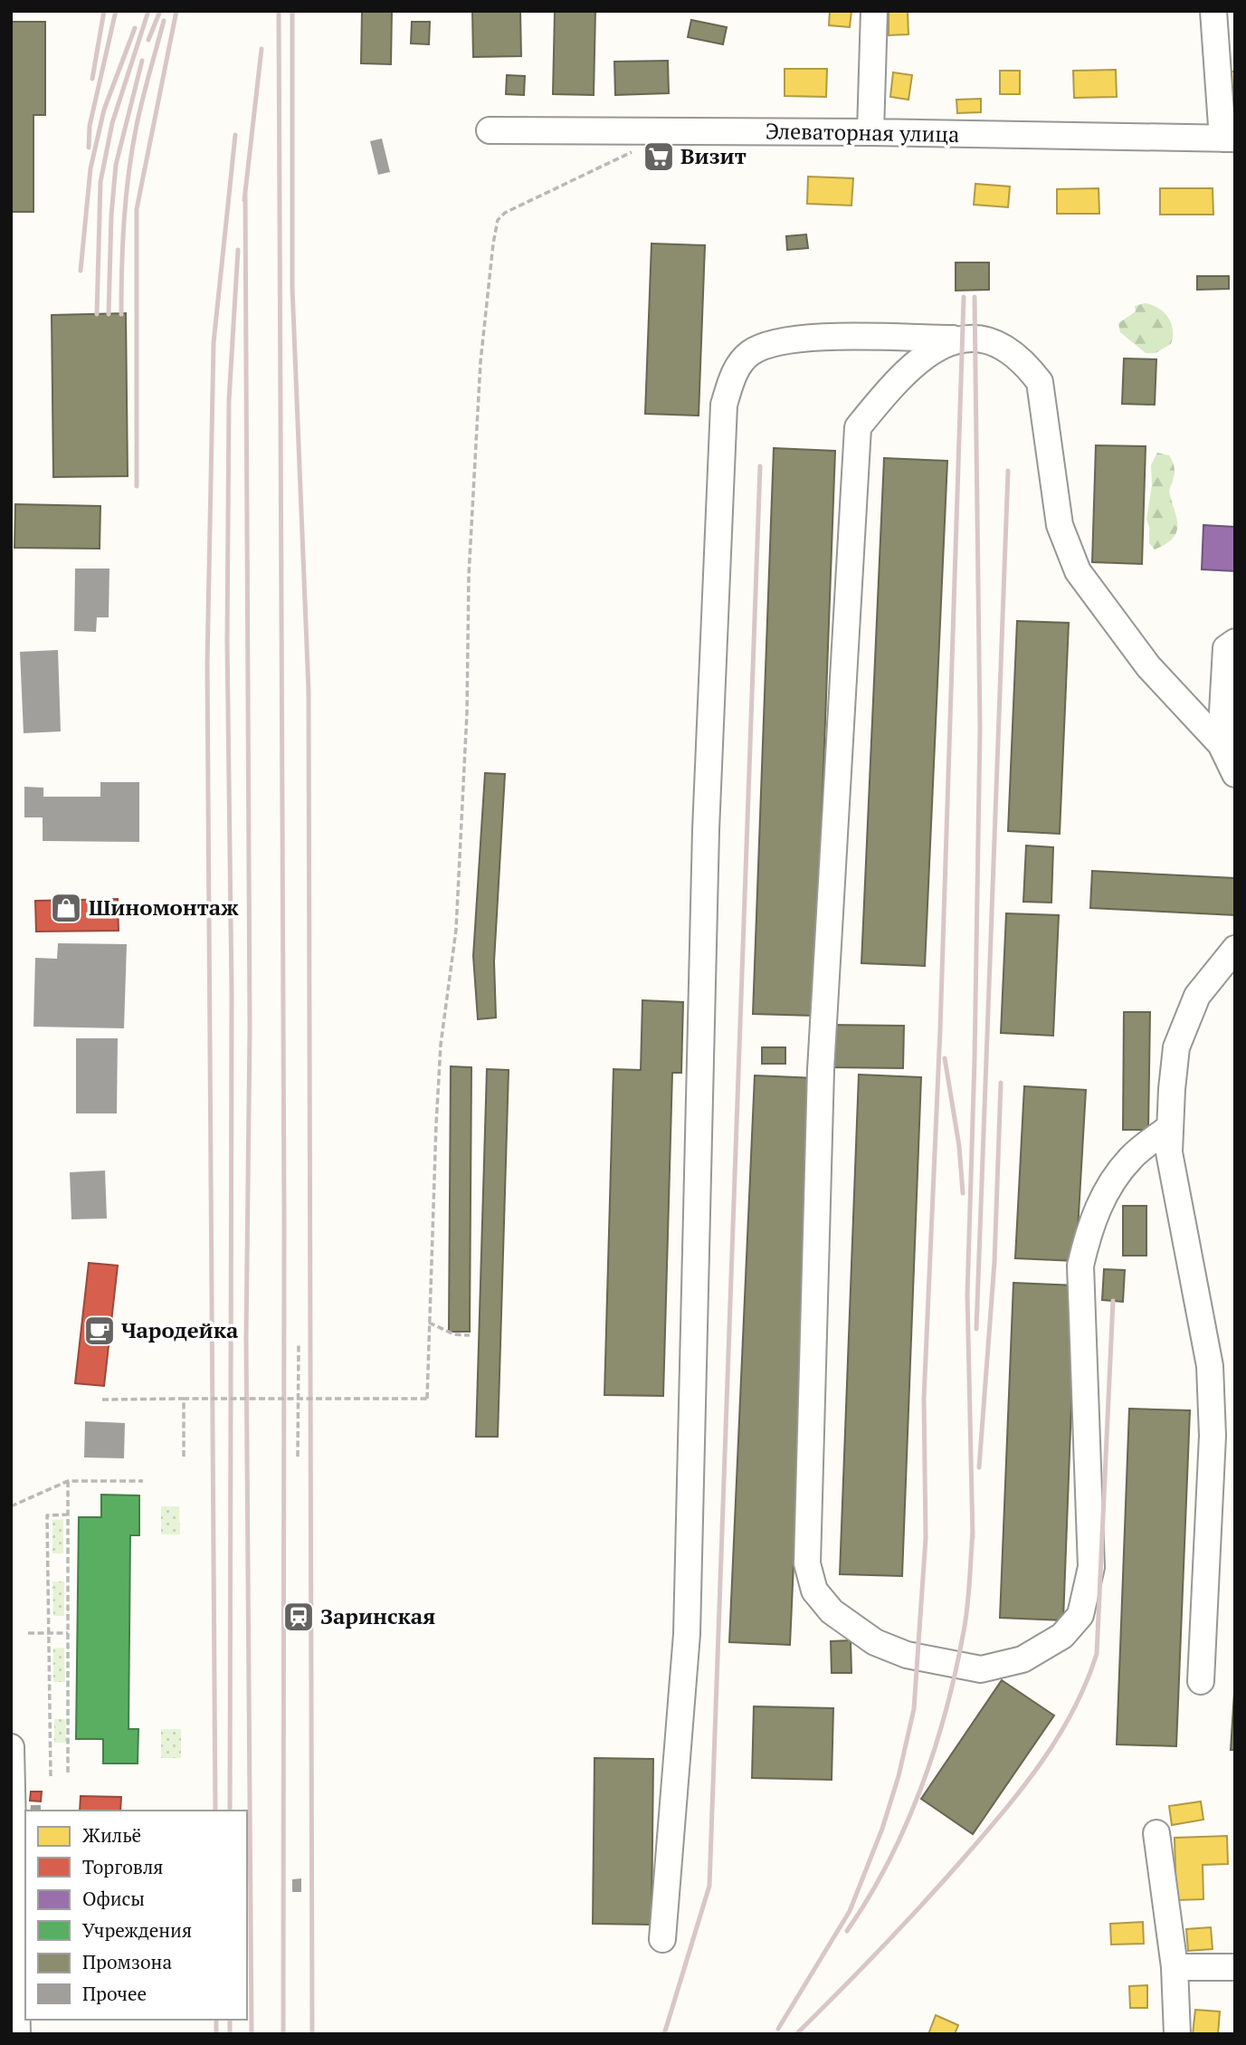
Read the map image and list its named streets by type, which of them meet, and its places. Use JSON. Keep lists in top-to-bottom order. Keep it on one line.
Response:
{"streets":{"street":["Элеваторная улица"]},"places":{"supermarket":["Визит"],"shop":["Шиномонтаж"],"cafe":["Чародейка"],"station":["Заринская"]},"legend":["Жильё","Торговля","Офисы","Учреждения","Промзона","Прочее"]}
